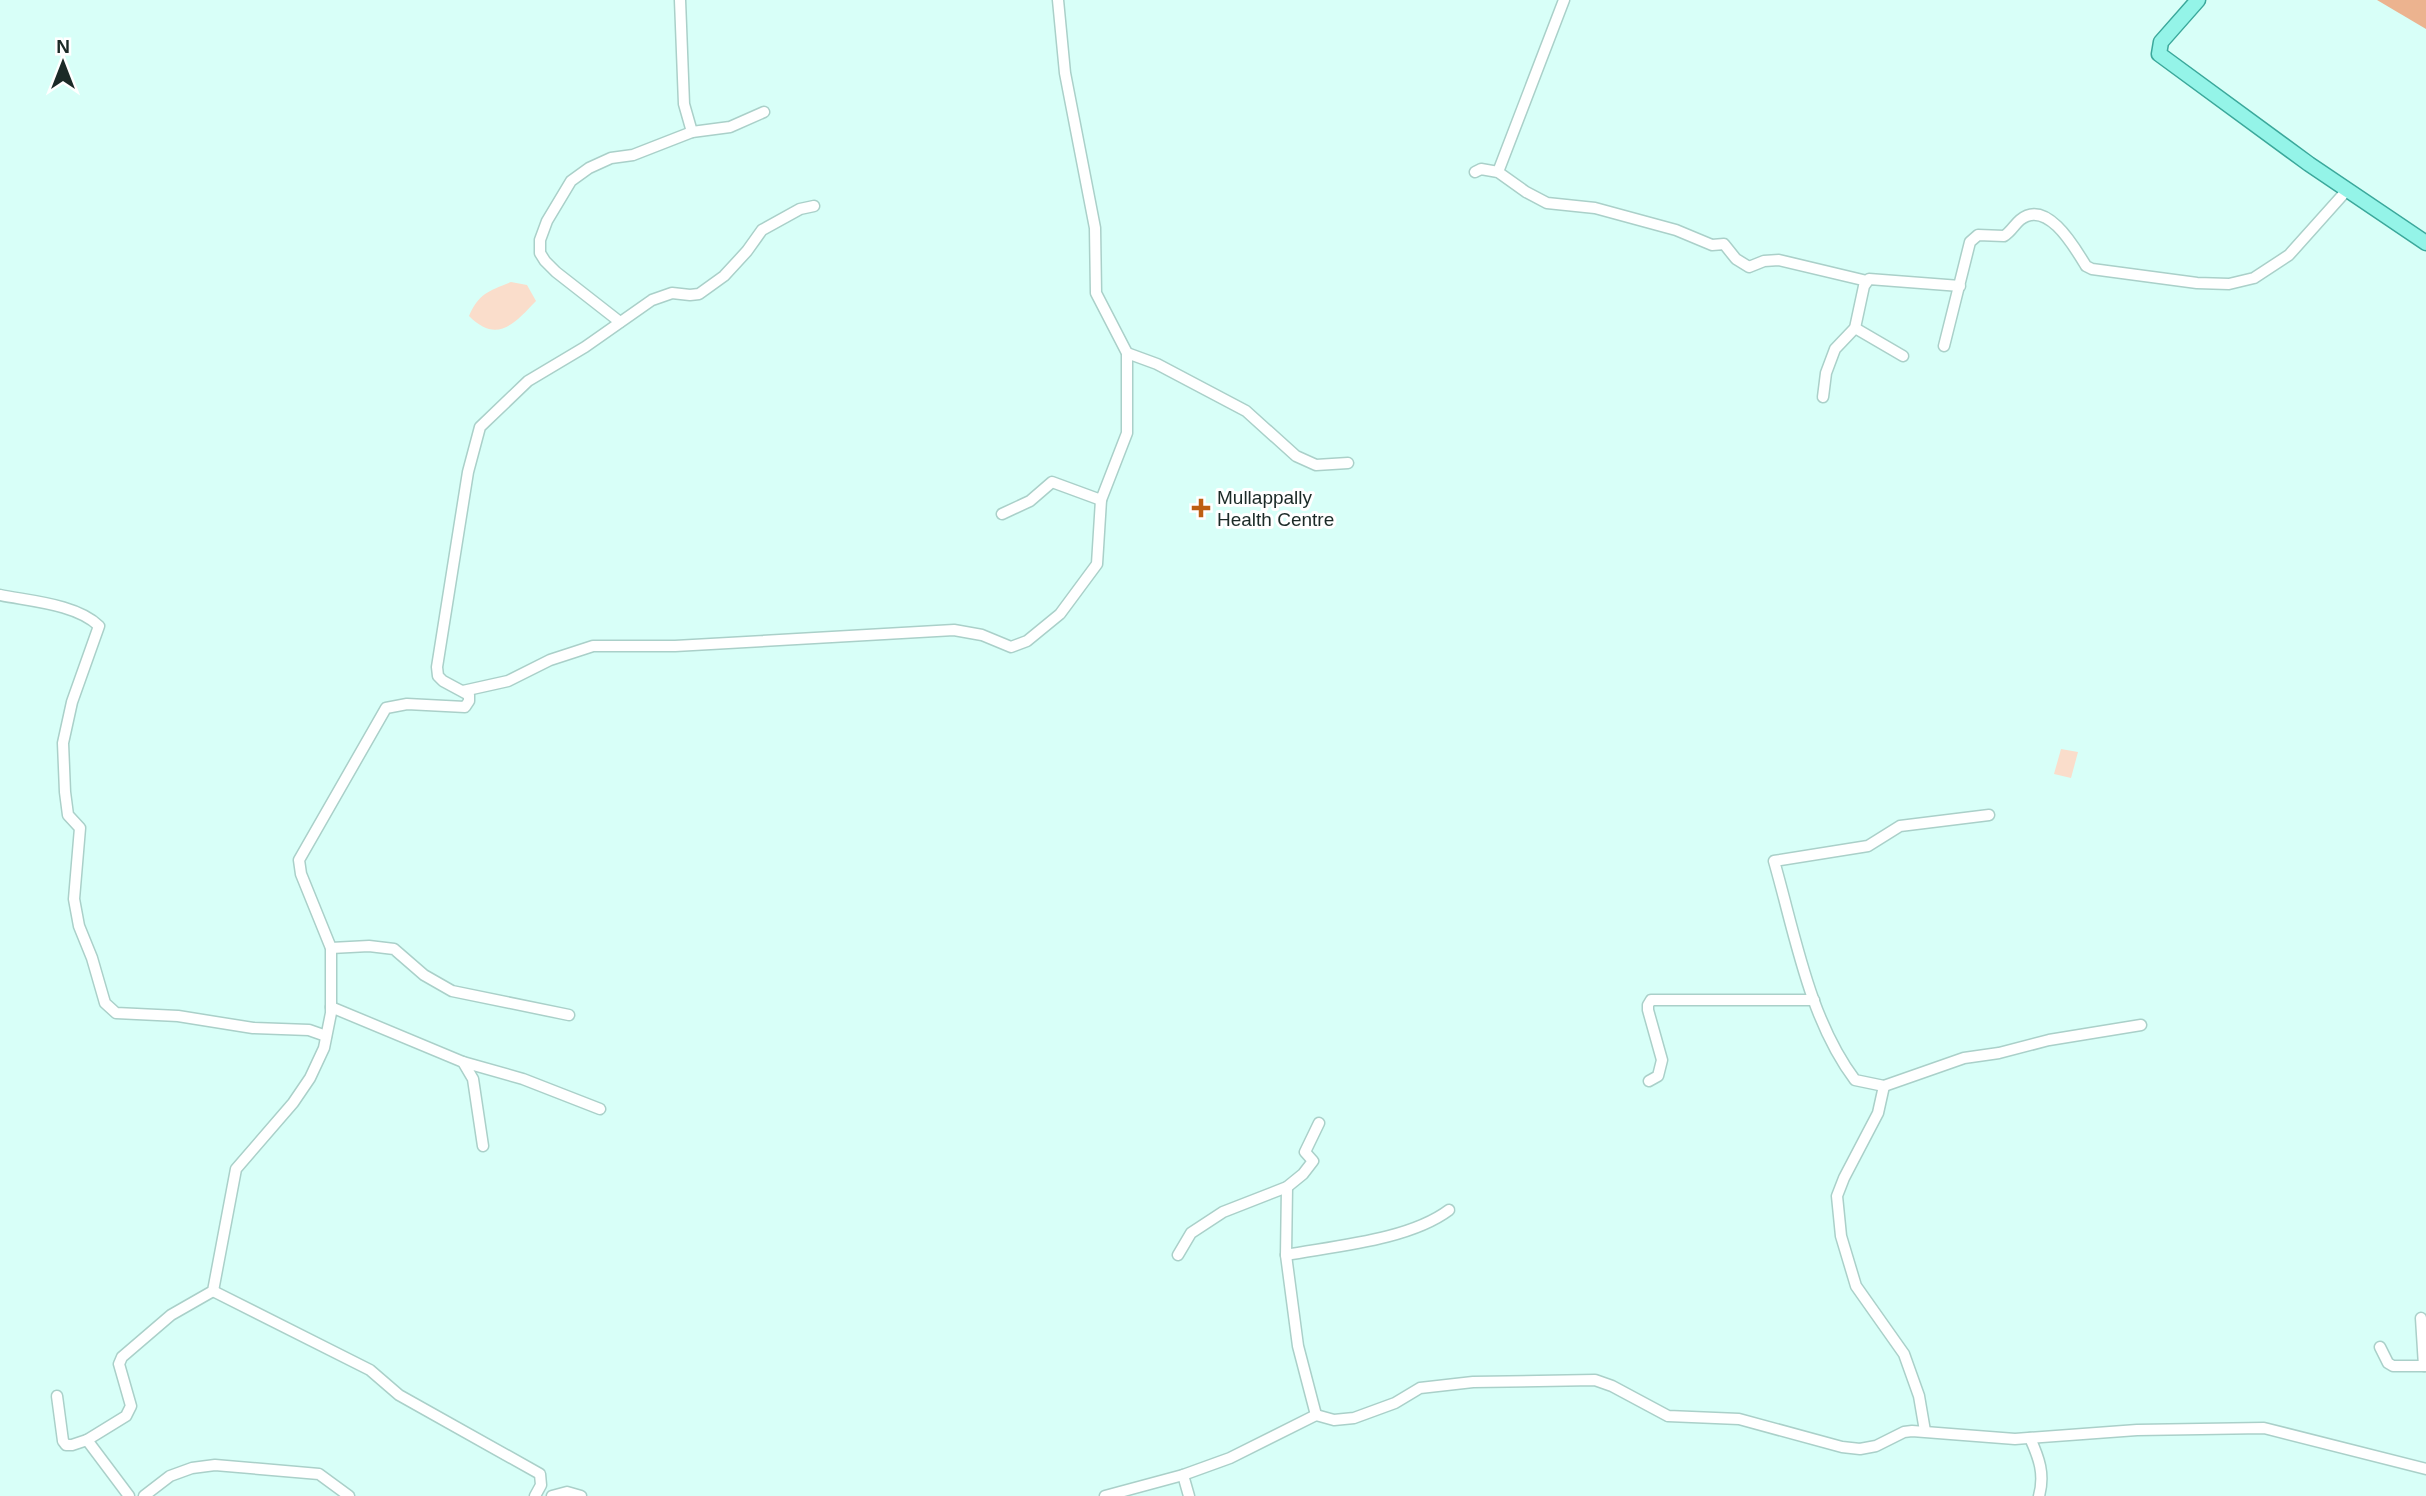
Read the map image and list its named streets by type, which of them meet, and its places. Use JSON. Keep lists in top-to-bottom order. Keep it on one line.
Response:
{"places":{"health":["Mullappally Health Centre"]},"north":"top"}
